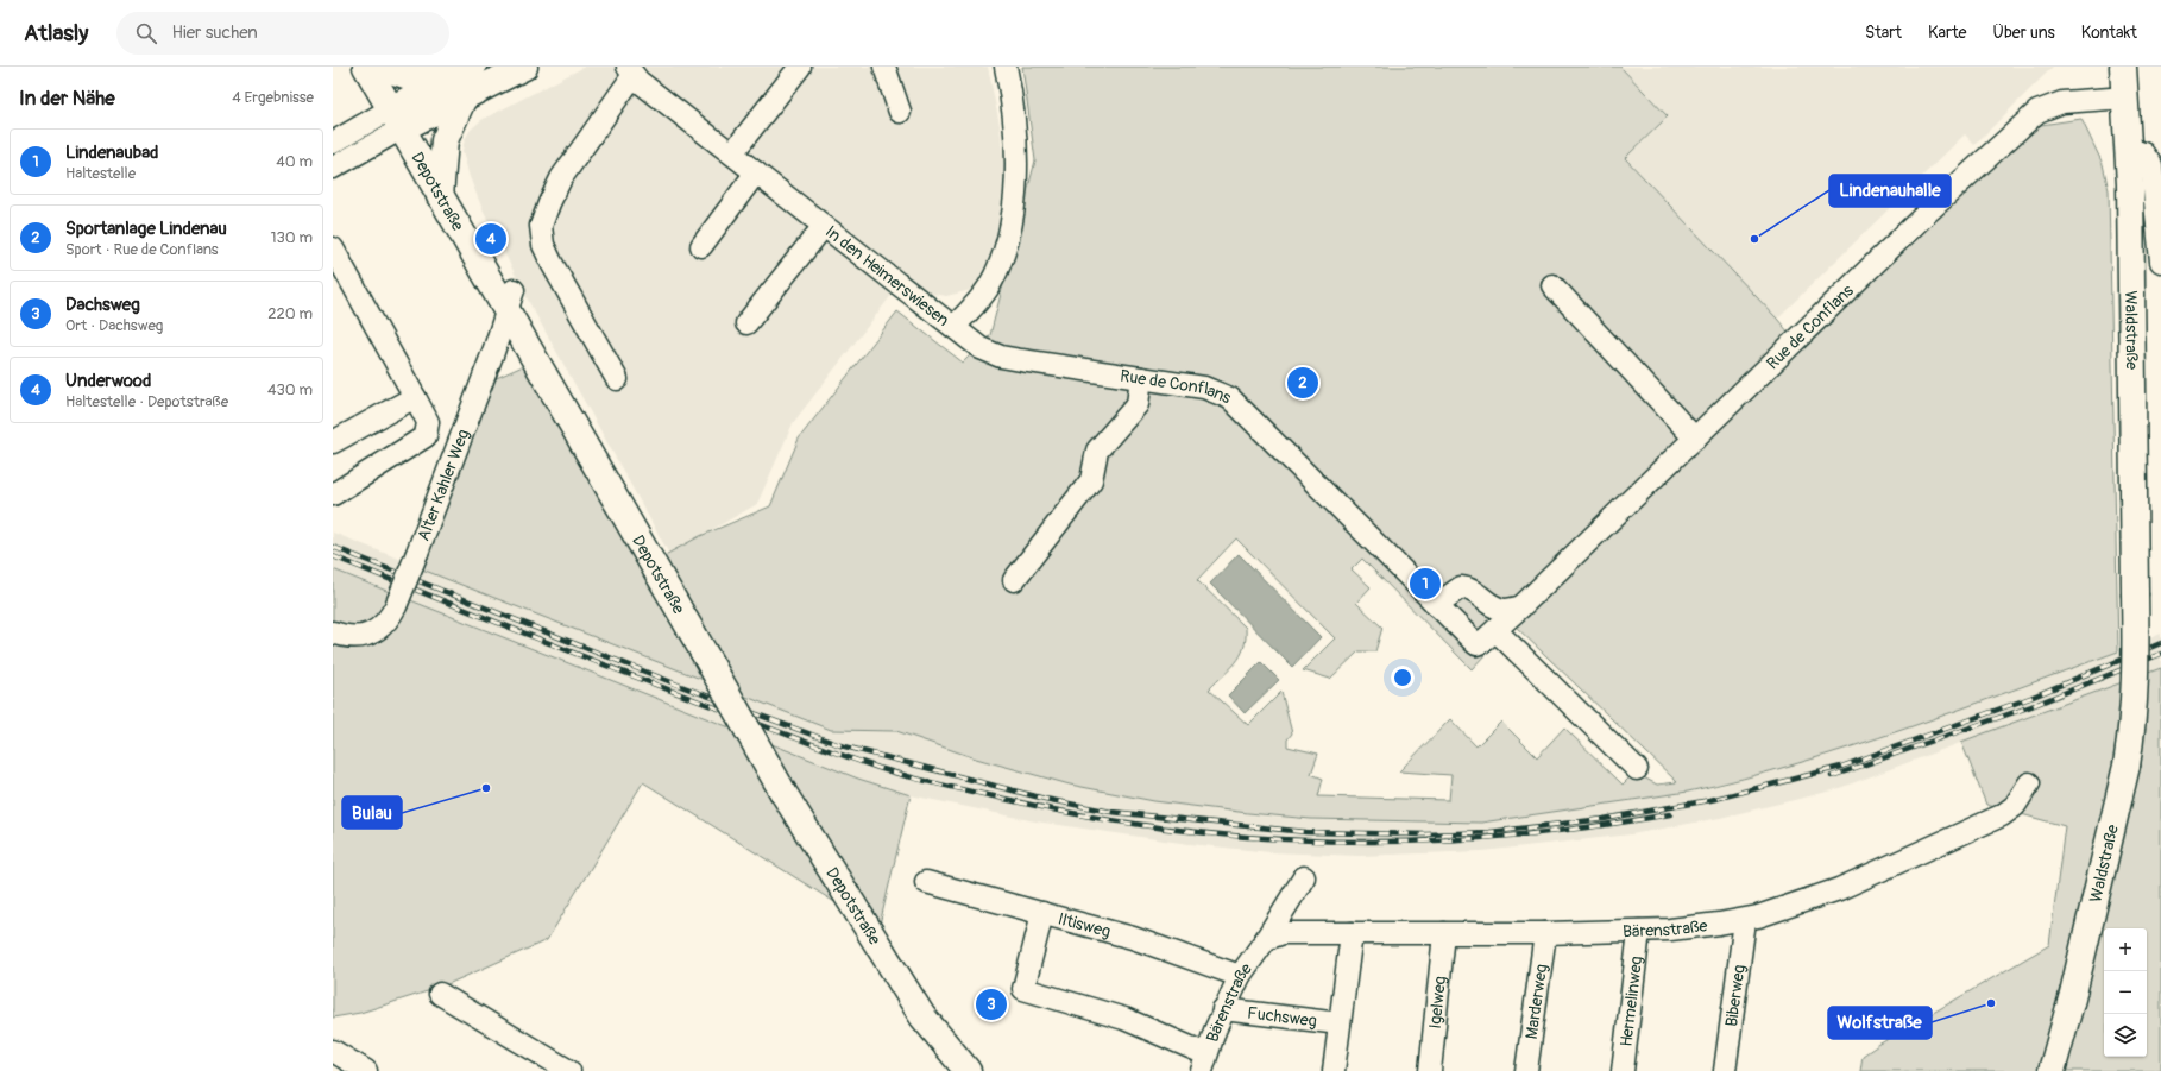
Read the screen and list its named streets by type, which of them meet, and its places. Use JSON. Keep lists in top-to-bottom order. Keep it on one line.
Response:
{"streets":{"main road":["Depotstraße","Waldstraße"],"street":["In den Heimerswiesen","Rue de Conflans","Alter Kahler Weg","Iltisweg","Bärenstraße","Biberweg","Hermelinweg","Igelweg","Marderweg","Fuchsweg"]},"crossings":[["Depotstraße","Alter Kahler Weg"],["In den Heimerswiesen","Rue de Conflans"],["Rue de Conflans","Waldstraße"],["Iltisweg","Bärenstraße"],["Bärenstraße","Biberweg"],["Bärenstraße","Hermelinweg"],["Bärenstraße","Igelweg"],["Bärenstraße","Marderweg"],["Bärenstraße","Fuchsweg"]],"places":["Lindenauhalle","Bulau","Wolfstraße"],"page":{"header":"Atlasly","search":"Hier suchen","nav":["Start","Karte","Über uns","Kontakt"],"heading":["In der Nähe","4 Ergebnisse"],"list":[{"mark":"1","name":"Lindenaubad","note":"Haltestelle","value":"40 m"},{"mark":"2","name":"Sportanlage Lindenau","note":"Sport · Rue de Conflans","value":"130 m"},{"mark":"3","name":"Dachsweg","note":"Ort · Dachsweg","value":"220 m"},{"mark":"4","name":"Underwood","note":"Haltestelle · Depotstraße","value":"430 m"}],"pins":["4","2","1","3"],"map_buttons":["+","−"]}}
